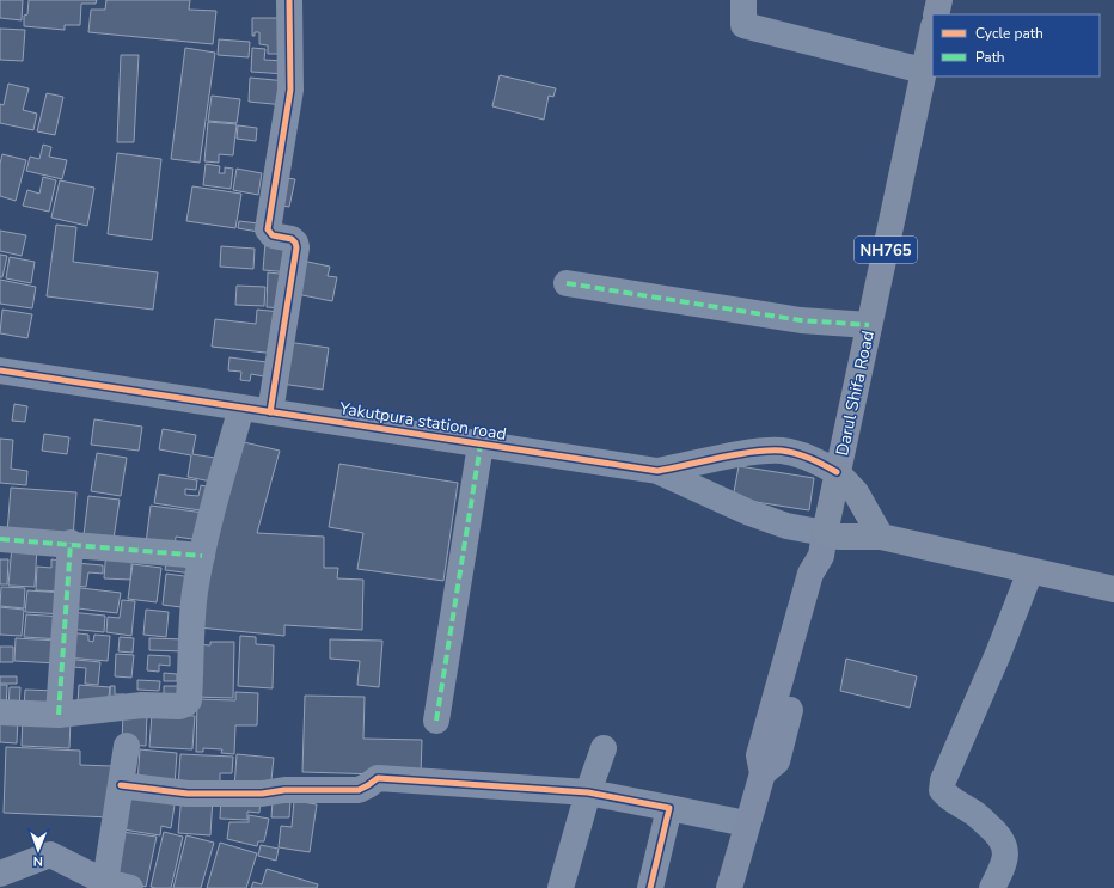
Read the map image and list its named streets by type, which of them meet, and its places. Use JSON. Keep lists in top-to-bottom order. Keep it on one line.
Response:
{"streets":{"highway":["NH765","Darul Shifa Road"],"street":["Yakutpura station road"]},"crossings":[["Darul Shifa Road","Yakutpura station road"]],"legend":["Cycle path","Path"],"north":"bottom"}
